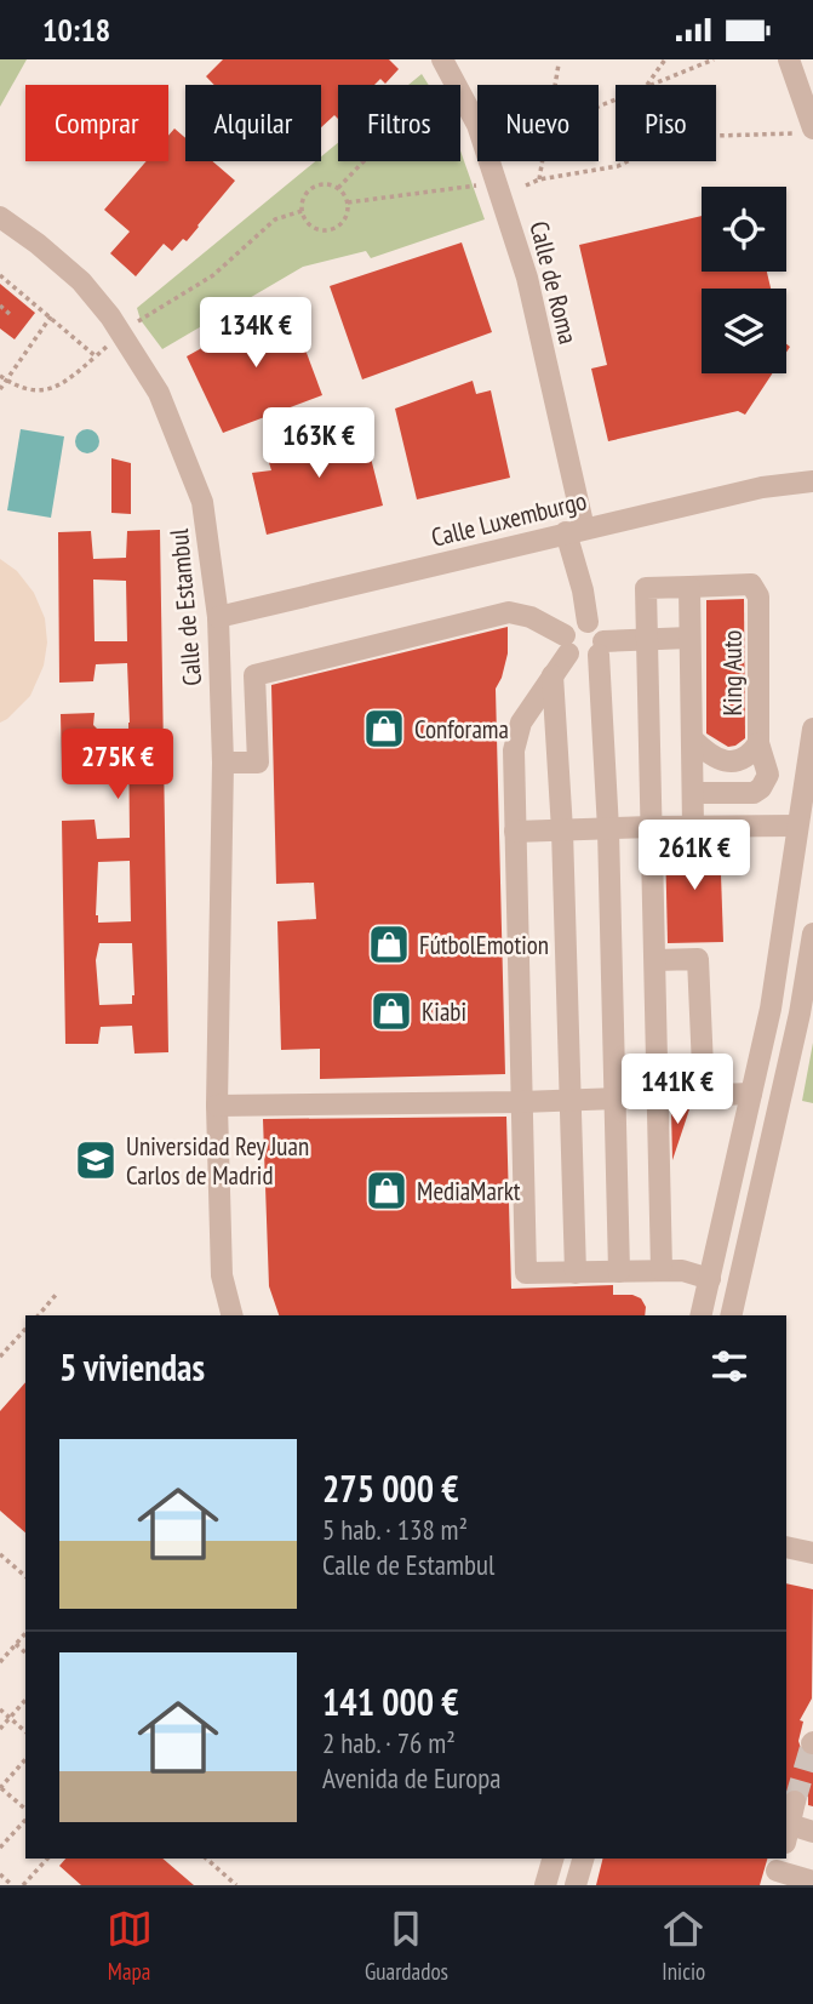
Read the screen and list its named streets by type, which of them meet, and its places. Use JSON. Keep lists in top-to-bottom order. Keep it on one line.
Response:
{"streets":{"street":["Calle de Roma","Calle Luxemburgo","Calle de Estambul","King Auto"]},"crossings":[["Calle de Roma","Calle Luxemburgo"],["Calle Luxemburgo","Calle de Estambul"]],"places":{"shop":["Conforama","FútbolEmotion","Kiabi","MediaMarkt"],"school or university":["Universidad Rey Juan Carlos de Madrid"]},"page":{"status":"10:18","chip":["Comprar","Alquilar","Filtros","Nuevo","Piso"],"price":["134K €","163K €","275K €","261K €","141K €"],"heading":"5 viviendas","list":[{"name":"275 000 €","note":"5 hab. · 138 m² · Calle de Estambul"},{"name":"141 000 €","note":"2 hab. · 76 m² · Avenida de Europa"}],"tabs":["Mapa","Guardados","Inicio"]}}
